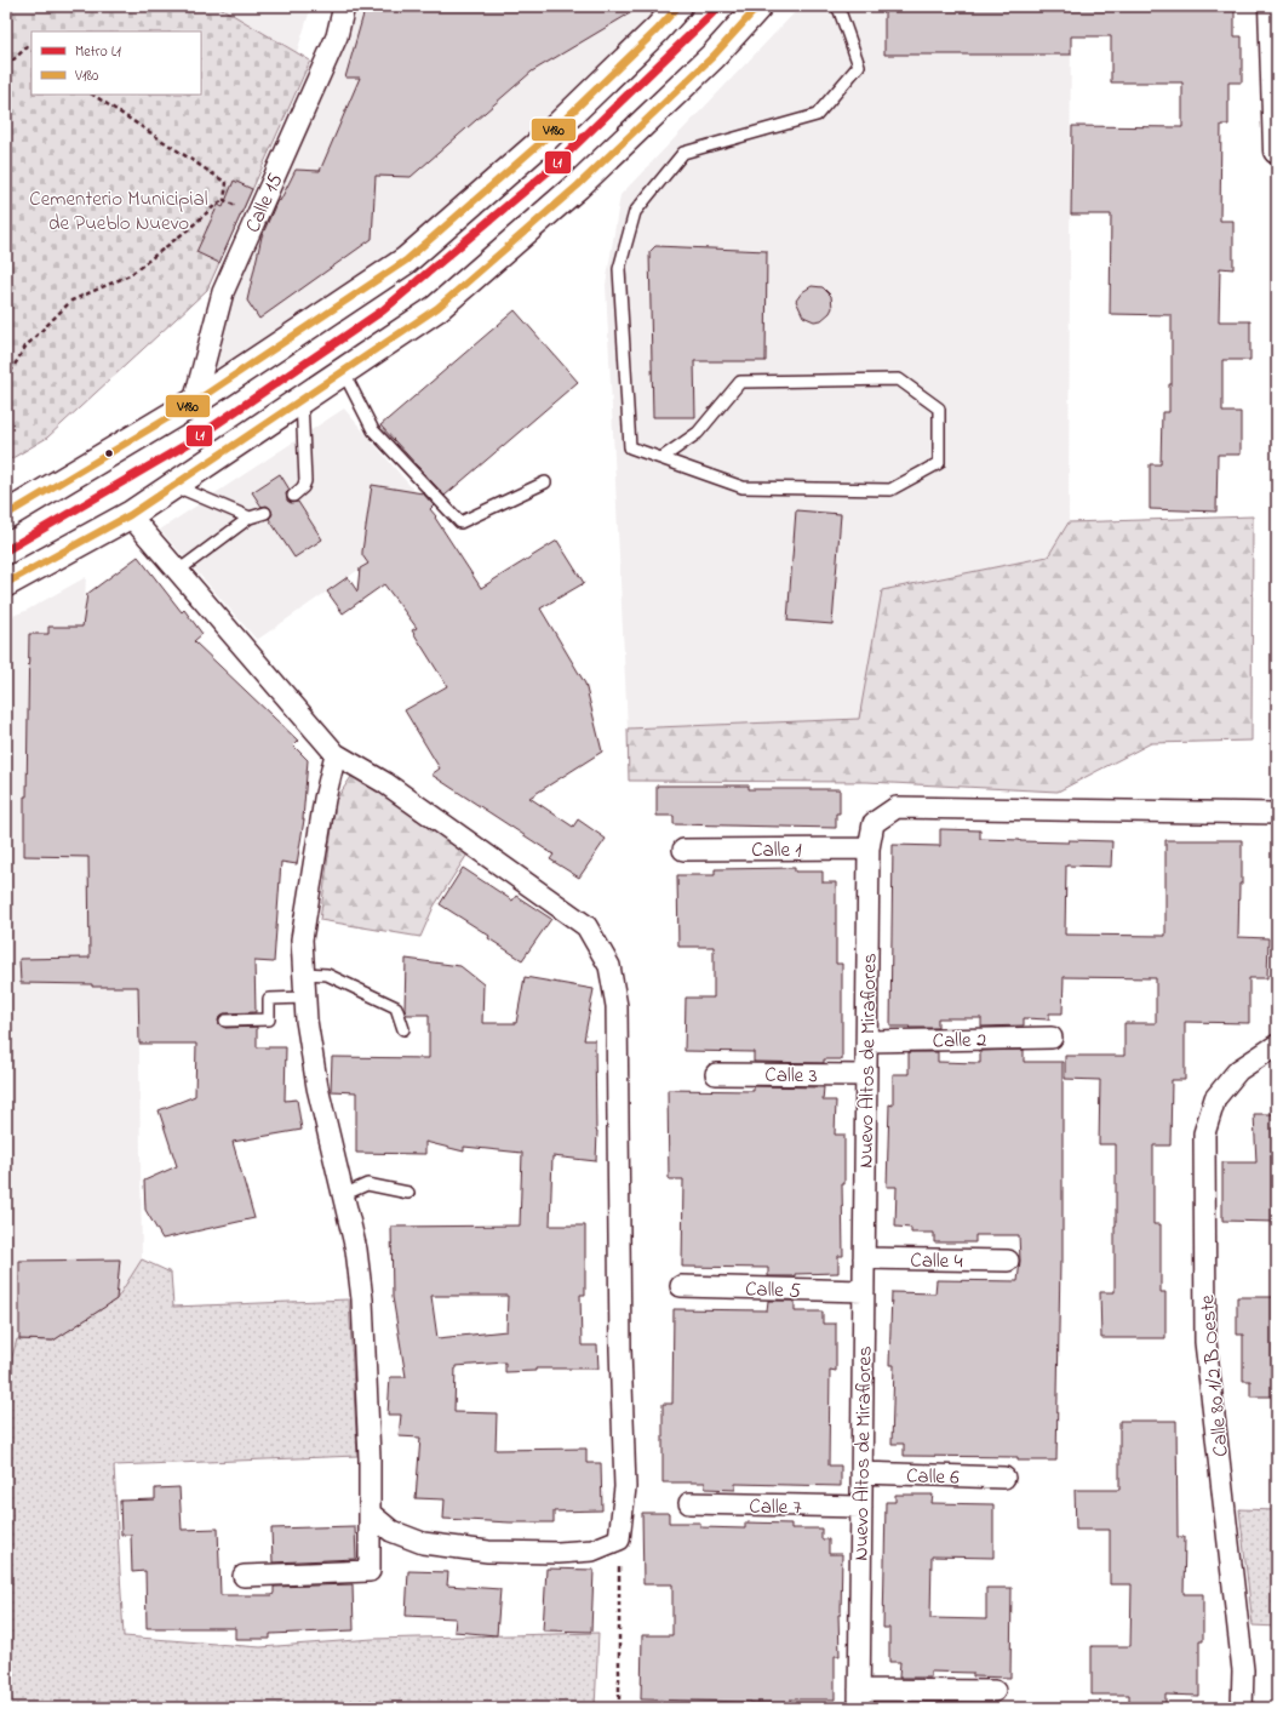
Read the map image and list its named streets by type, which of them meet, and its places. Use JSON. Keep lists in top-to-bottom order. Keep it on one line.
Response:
{"streets":{"street":["Calle 15","Calle 1","Calle 2","Nuevo Altos de Miraflores","Calle 3","Calle 4","Calle 5","Calle 80 1/2 B Oeste","Calle 6","Calle 7"]},"crossings":[["Calle 1","Nuevo Altos de Miraflores"],["Calle 2","Nuevo Altos de Miraflores"],["Nuevo Altos de Miraflores","Calle 3"],["Nuevo Altos de Miraflores","Calle 4"],["Nuevo Altos de Miraflores","Calle 5"],["Nuevo Altos de Miraflores","Calle 6"],["Nuevo Altos de Miraflores","Calle 7"]],"parks":["Cementerio Municipial de Pueblo Nuevo"],"lines":["metro line L1","transit line V180"],"legend":["Metro L1","V180"]}
